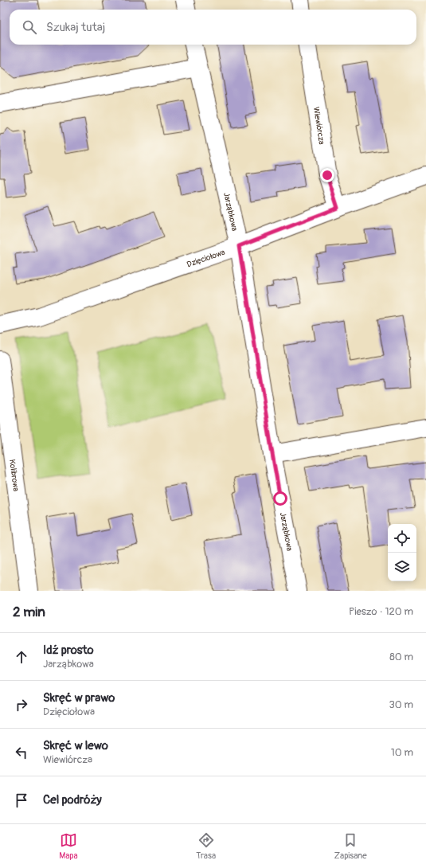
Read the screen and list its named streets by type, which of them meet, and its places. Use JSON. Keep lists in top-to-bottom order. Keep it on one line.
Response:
{"streets":{"street":["Wiewiórcza","Jarząbkowa","Dzięciołowa","Kolibrowa"]},"crossings":[["Wiewiórcza","Dzięciołowa"],["Jarząbkowa","Dzięciołowa"]],"page":{"search":"Szukaj tutaj","heading":["2 min","Pieszo · 120 m"],"list":[["Idź prosto","Jarząbkowa","80 m"],["Skręć w prawo","Dzięciołowa","30 m"],["Skręć w lewo","Wiewiórcza","10 m"],"Cel podróży"],"nav":["Mapa","Trasa","Zapisane"]}}
